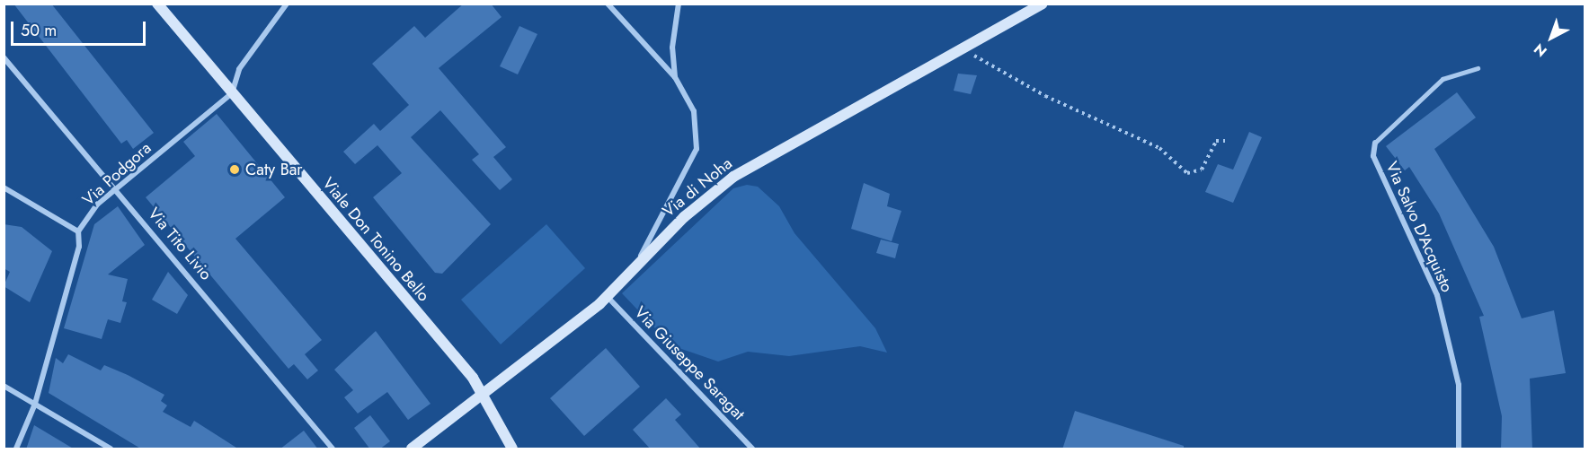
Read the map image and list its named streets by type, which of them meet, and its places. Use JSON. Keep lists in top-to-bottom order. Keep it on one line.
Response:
{"streets":{"street":["Via Podgora","Via di Noha","Via Salvo D'Acquisto","Viale Don Tonino Bello","Via Tito Livio","Via Giuseppe Saragat"]},"crossings":[["Via Podgora","Viale Don Tonino Bello"],["Via Podgora","Via Tito Livio"],["Via di Noha","Viale Don Tonino Bello"],["Via di Noha","Via Giuseppe Saragat"]],"places":["Caty Bar"],"scale_bar":"50 m","north":"bottom left"}
